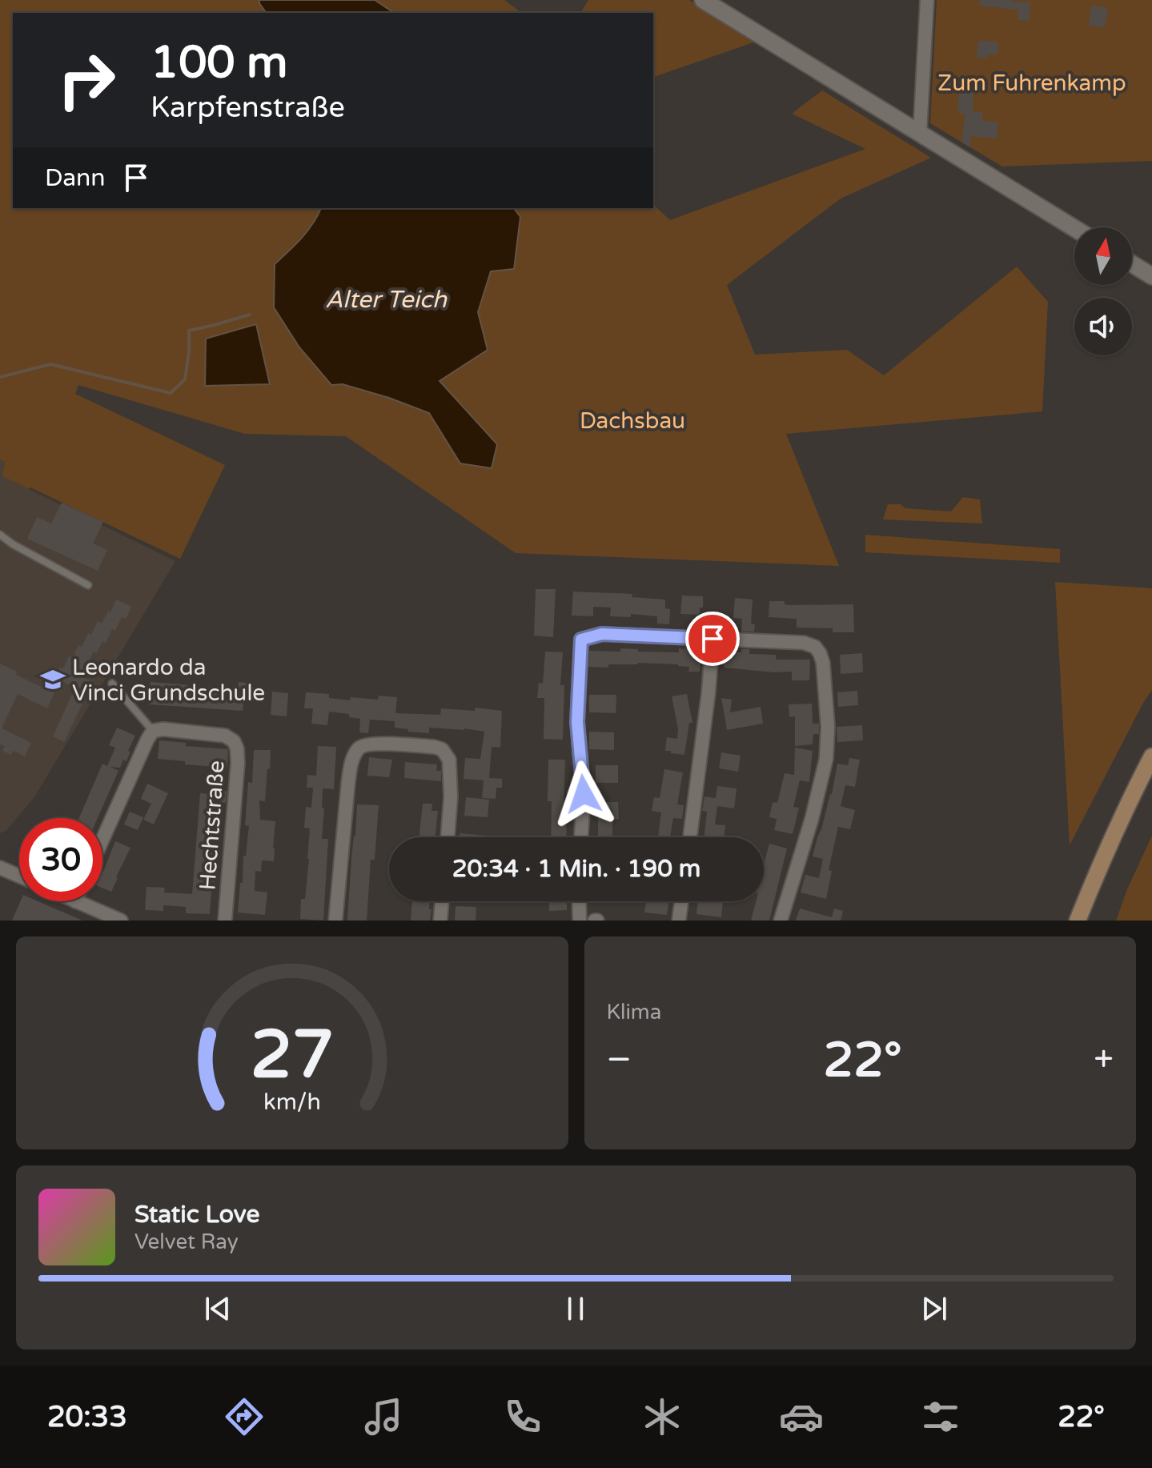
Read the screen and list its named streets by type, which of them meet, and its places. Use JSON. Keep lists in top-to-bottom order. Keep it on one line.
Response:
{"streets":{"street":["Hechtstraße"]},"water":["Alter Teich"],"parks":["Zum Fuhrenkamp","Dachsbau"],"places":{"school or university":["Leonardo da Vinci Grundschule"]},"north":"top","page":{"turn":["100 m","Karpfenstraße"],"then":"Dann","limit":"30","trip":"20:34 · 1 Min. · 190 m","tile":"Klima","heat":["−","22°","+"],"song":["Static Love","Velvet Ray"],"tabs":["20:33","22°"],"gauge":["27","km/h"]}}
